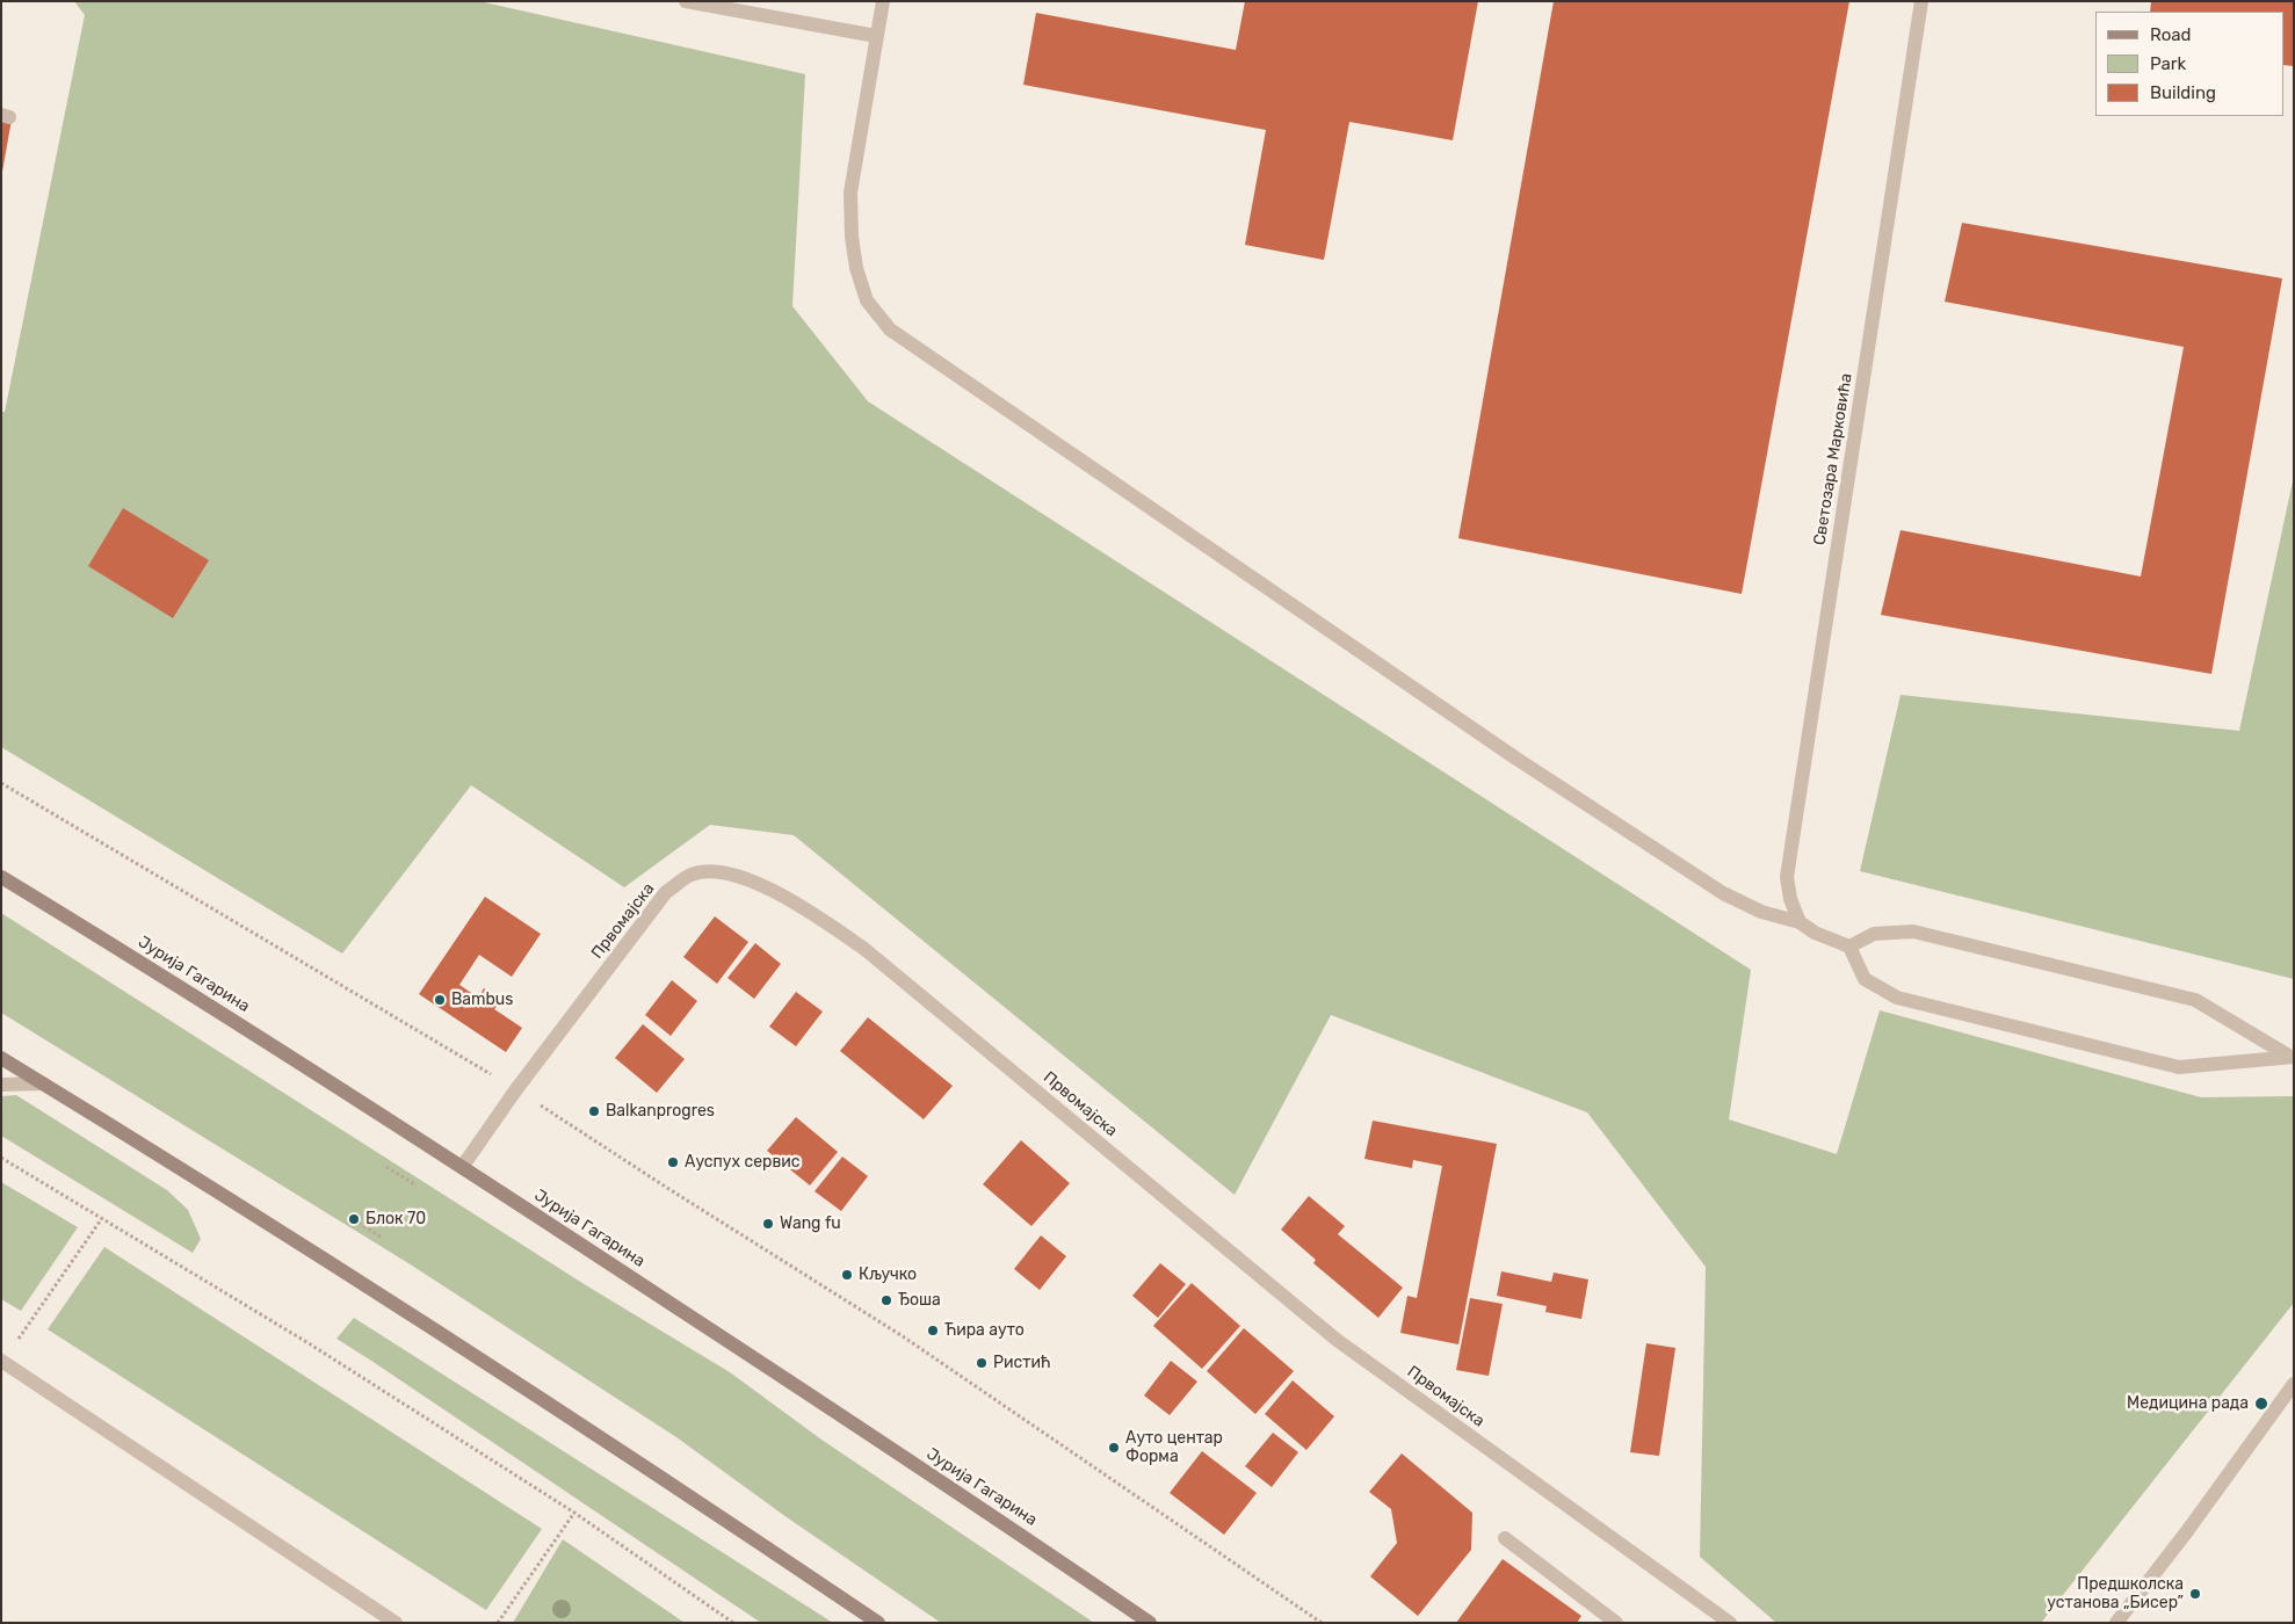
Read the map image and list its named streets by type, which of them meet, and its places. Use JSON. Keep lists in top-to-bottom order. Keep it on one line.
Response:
{"streets":{"main road":["Јурија Гагарина"],"street":["Светозара Марковића","Првомајска"]},"crossings":[["Првомајска","Јурија Гагарина"]],"places":["Bambus","Balkanprogres","Ауспух сервис","Блок 70","Wang fu","Кључко","Ђоша","Ћира ауто","Ристић","Медицина рада","Ауто центар Форма","Предшколска установа „Бисер”"],"legend":["Road","Park","Building"]}
